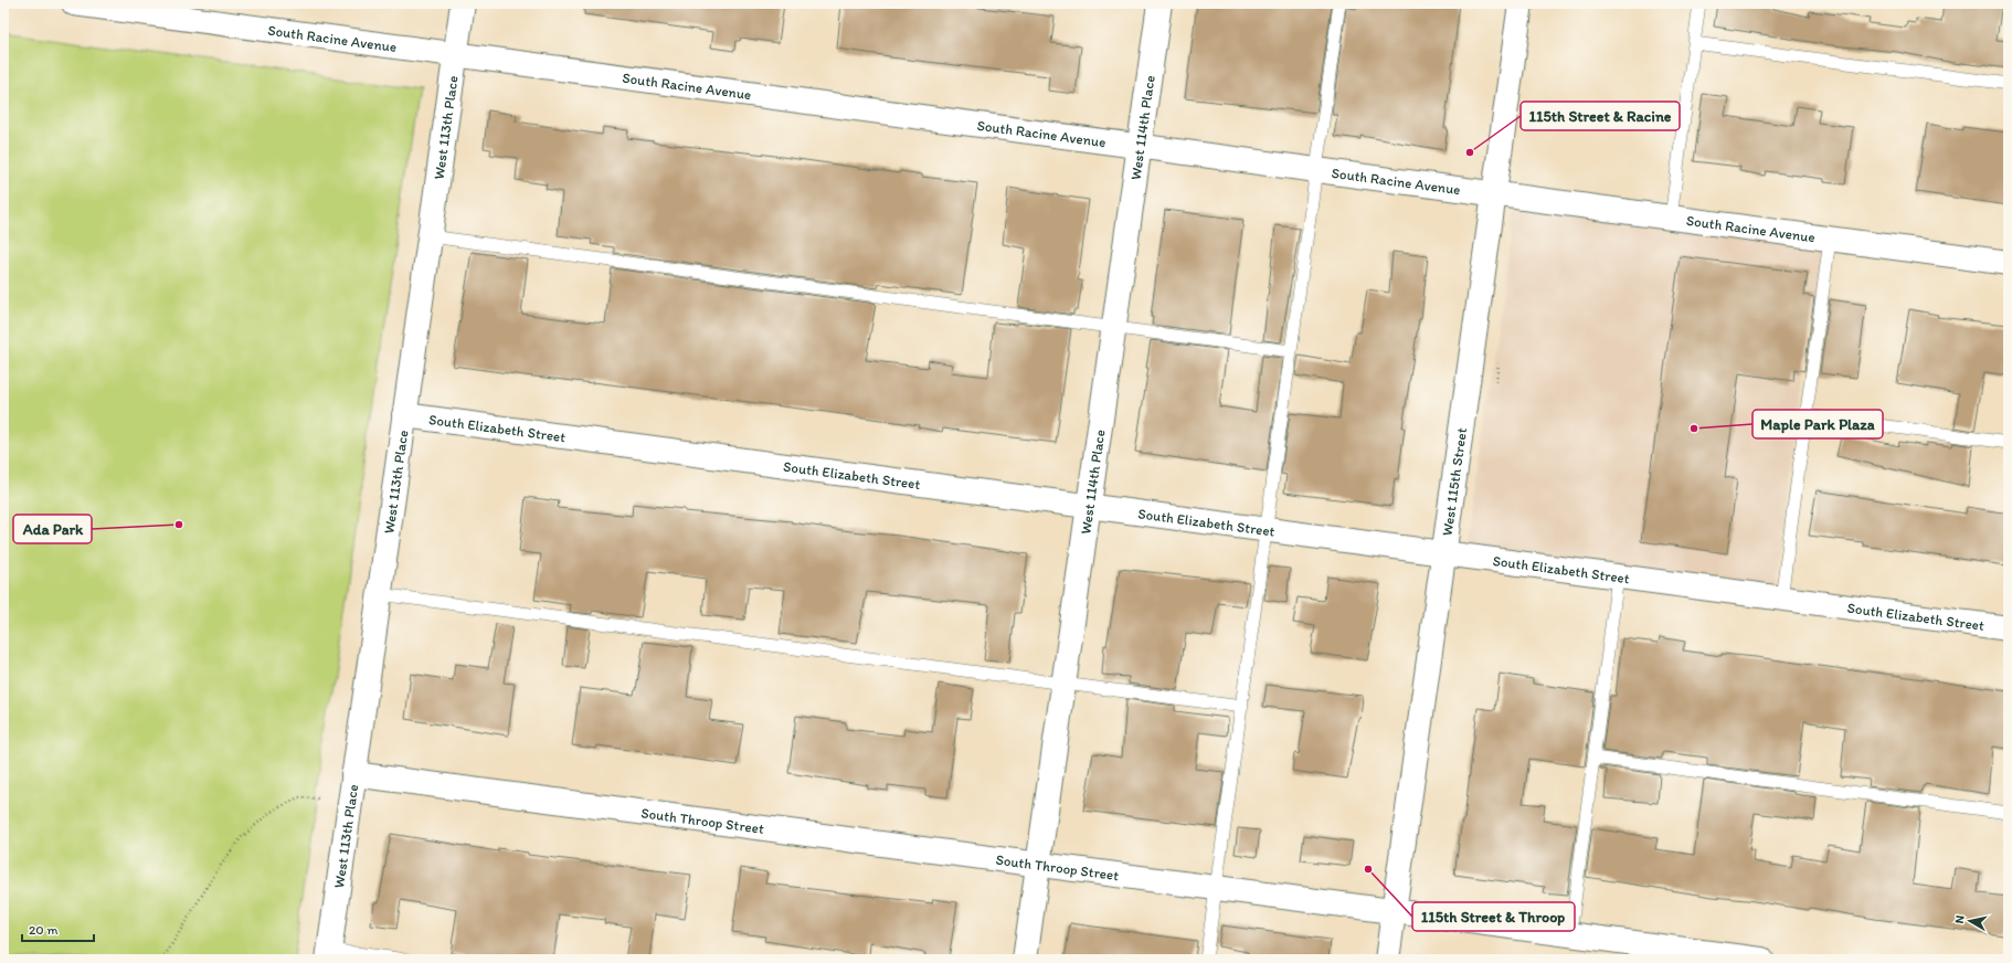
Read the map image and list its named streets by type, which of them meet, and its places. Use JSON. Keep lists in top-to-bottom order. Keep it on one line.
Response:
{"streets":{"street":["South Racine Avenue","West 113th Place","West 114th Place","South Elizabeth Street","West 115th Street","South Throop Street"]},"crossings":[["South Racine Avenue","West 113th Place"],["South Racine Avenue","West 114th Place"],["South Racine Avenue","West 115th Street"],["West 113th Place","South Elizabeth Street"],["West 113th Place","South Throop Street"],["West 114th Place","South Elizabeth Street"],["West 114th Place","South Throop Street"],["South Elizabeth Street","West 115th Street"],["West 115th Street","South Throop Street"]],"places":["115th Street & Racine","Maple Park Plaza","Ada Park","115th Street & Throop"],"scale_bar":"20 m","north":"left"}
